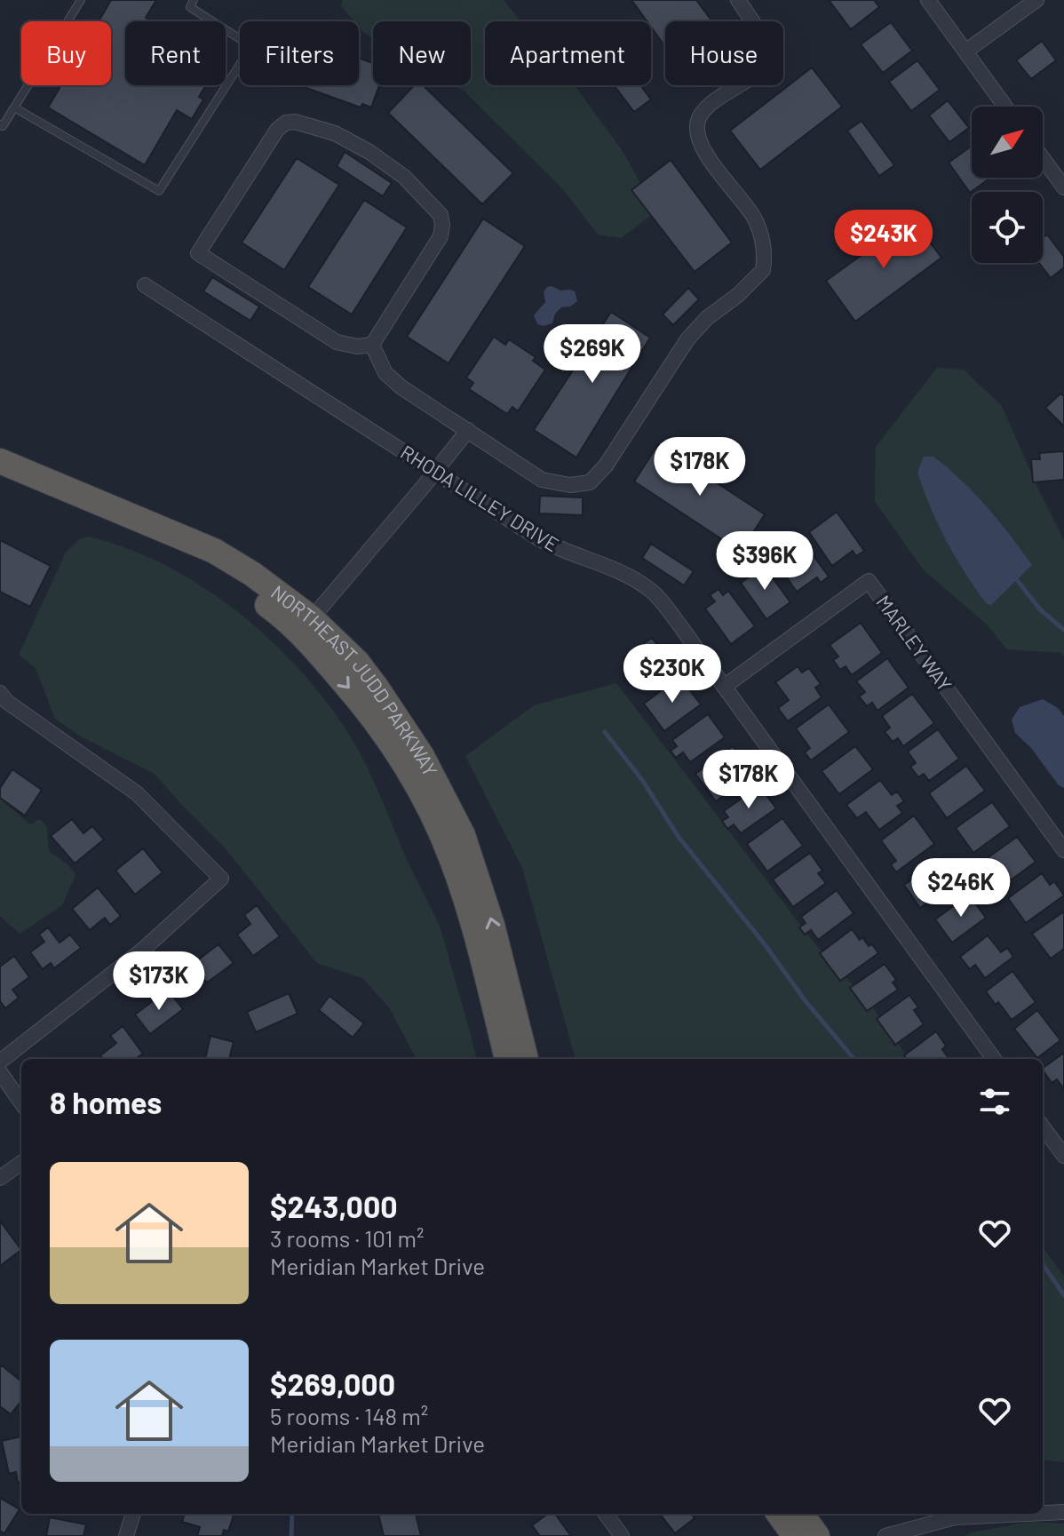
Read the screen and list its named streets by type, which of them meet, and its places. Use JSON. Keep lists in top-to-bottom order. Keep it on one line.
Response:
{"streets":{"highway":["NORTHEAST JUDD PARKWAY"],"street":["RHODA LILLEY DRIVE","MARLEY WAY"]},"crossings":[["RHODA LILLEY DRIVE","MARLEY WAY"]],"north":"top right","page":{"chip":["Buy","Rent","Filters","New","Apartment","House"],"price":["$243K","$269K","$178K","$396K","$230K","$178K","$246K","$173K"],"heading":"8 homes","list":[{"name":"$243,000","note":"3 rooms · 101 m² · Meridian Market Drive"},{"name":"$269,000","note":"5 rooms · 148 m² · Meridian Market Drive"}]}}
